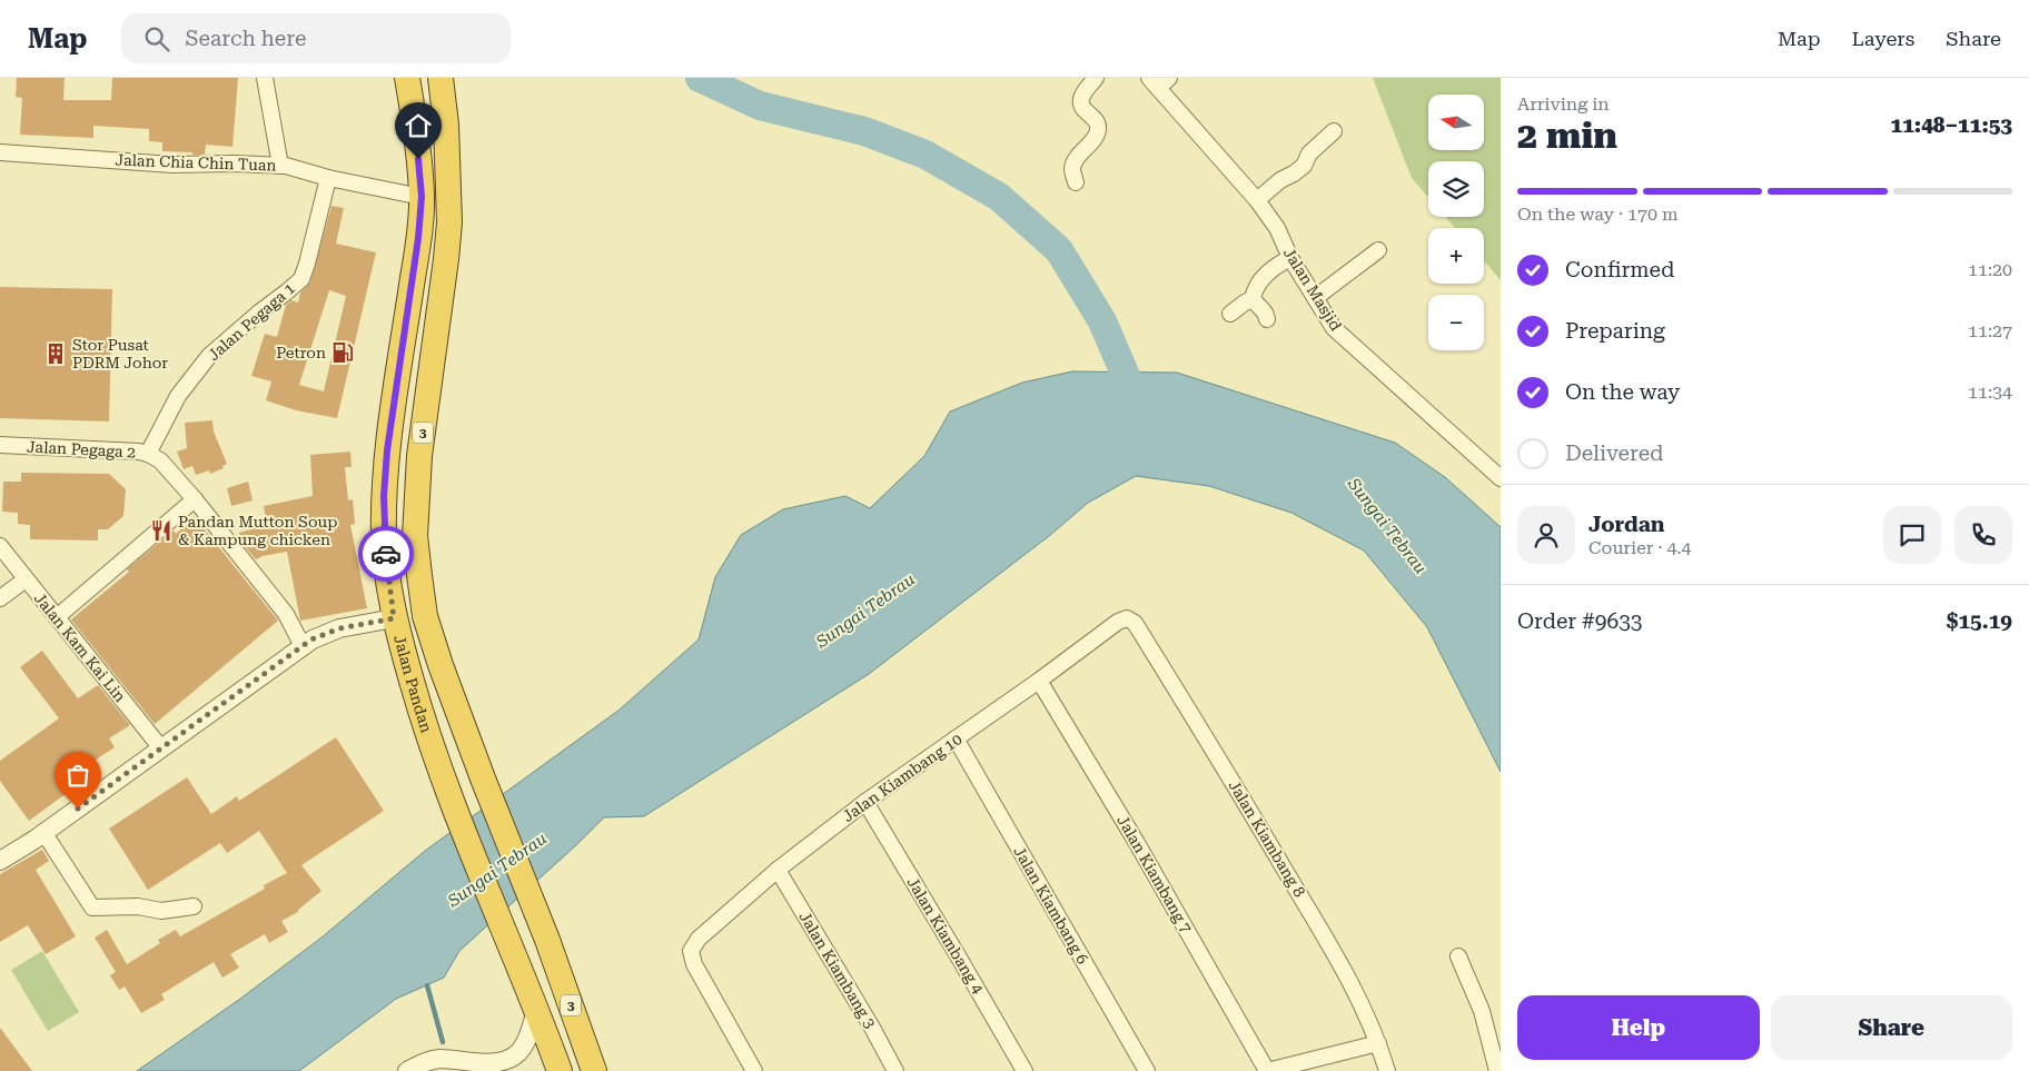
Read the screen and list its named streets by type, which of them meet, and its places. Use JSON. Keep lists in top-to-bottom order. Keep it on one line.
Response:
{"streets":{"highway":["3","Jalan Pandan"],"street":["Jalan Chia Chin Tuan","Jalan Masjid","Jalan Pegaga 1","Jalan Pegaga 2","Jalan Kam Kai Lin","Jalan Kiambang 10","Jalan Kiambang 8","Jalan Kiambang 7","Jalan Kiambang 6","Jalan Kiambang 4","Jalan Kiambang 3"]},"crossings":[["Jalan Chia Chin Tuan","Jalan Pegaga 1"],["Jalan Chia Chin Tuan","Jalan Pandan"],["Jalan Pegaga 1","Jalan Pegaga 2"],["Jalan Kiambang 10","Jalan Kiambang 8"],["Jalan Kiambang 10","Jalan Kiambang 7"],["Jalan Kiambang 10","Jalan Kiambang 6"],["Jalan Kiambang 10","Jalan Kiambang 4"],["Jalan Kiambang 10","Jalan Kiambang 3"]],"water":["Sungai Tebrau"],"places":{"fuel station":["Petron"],"building":["Stor Pusat PDRM Johor"],"restaurant":["Pandan Mutton Soup & Kampung chicken"]},"north":"left","page":{"header":"Map","search":"Search here","nav":["Map","Layers","Share"],"heading":["2 min","Arriving in","11:48–11:53"],"panel":["Jordan","Courier · 4.4","Order #9633","$15.19"],"map_buttons":["+","−"],"bar":"On the way · 170 m","list":[["Confirmed","11:20"],["Preparing","11:27"],["On the way","11:34"],"Delivered"],"buttons":["Help","Share"]}}
